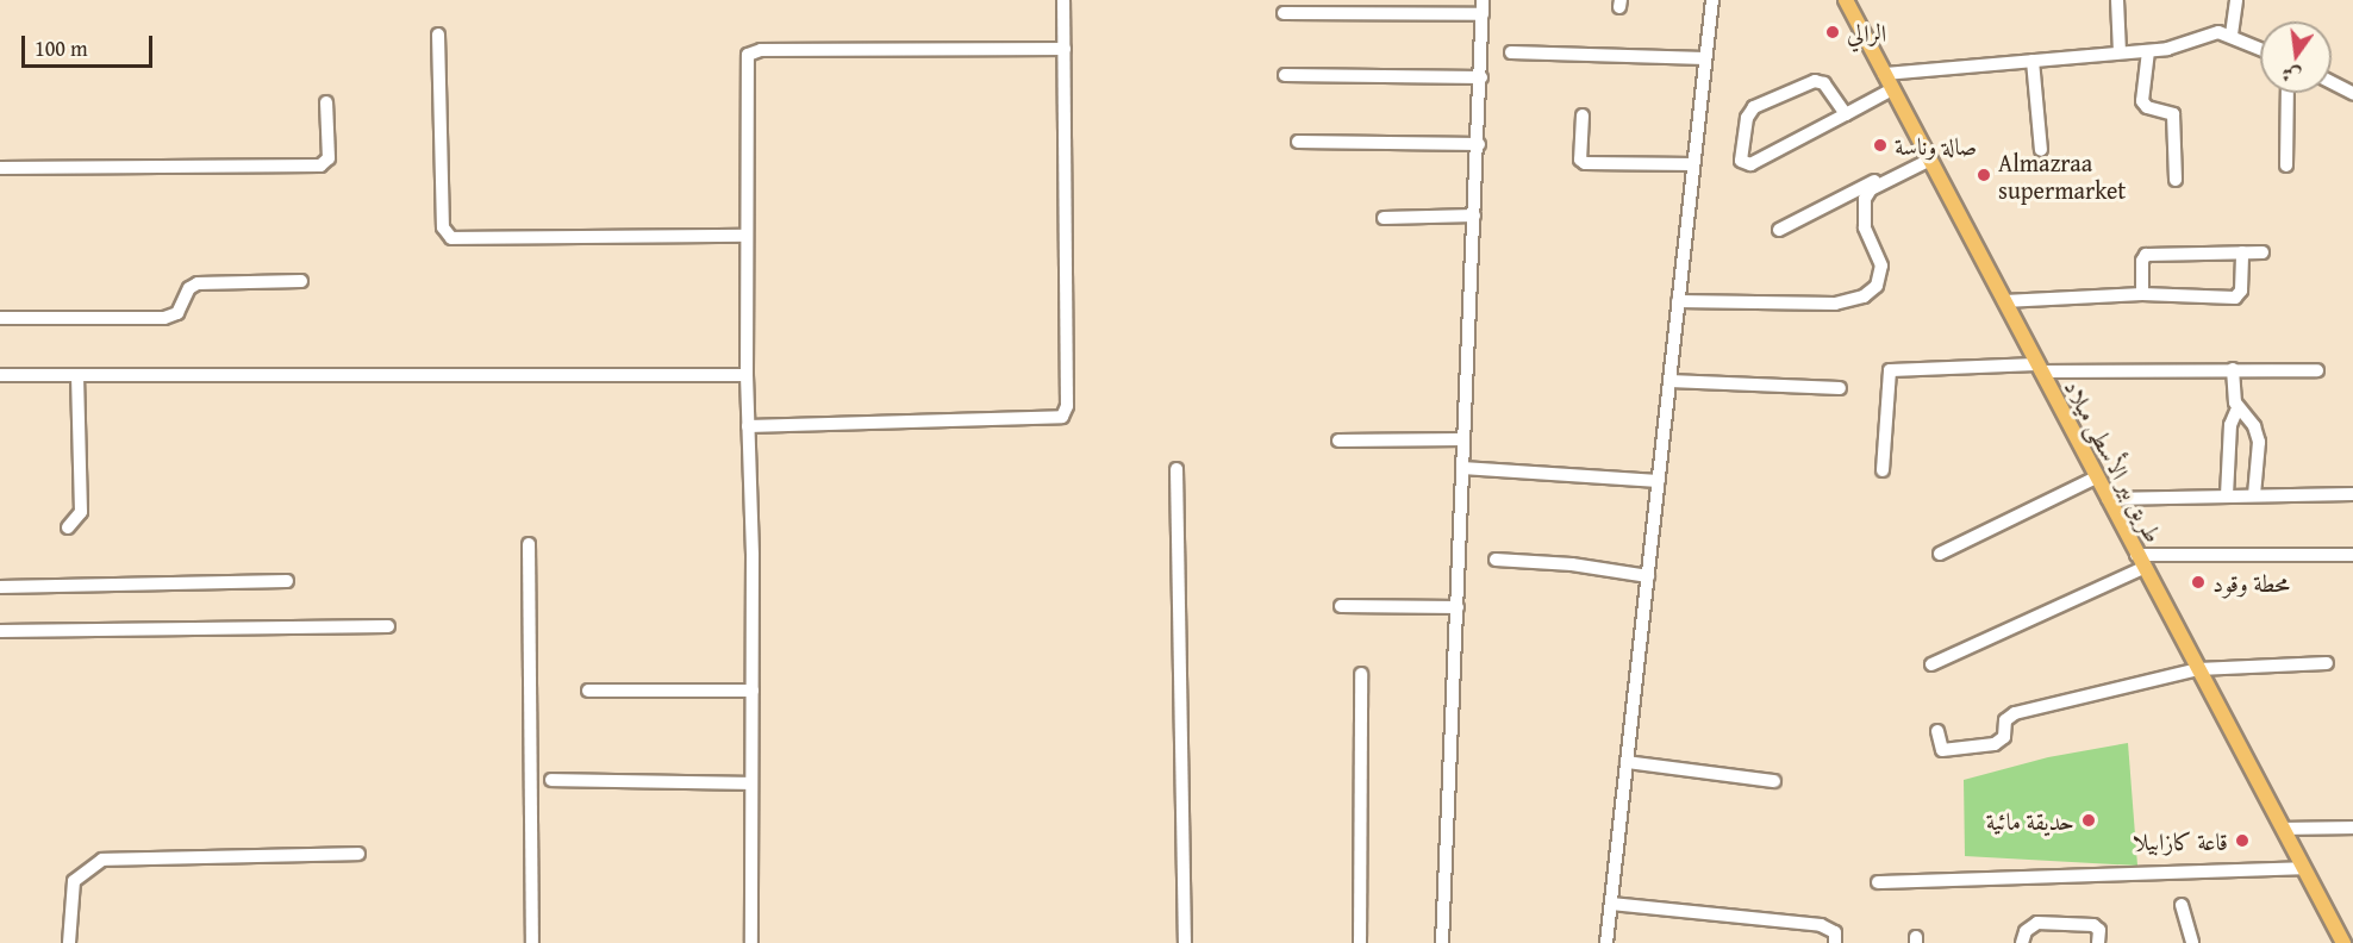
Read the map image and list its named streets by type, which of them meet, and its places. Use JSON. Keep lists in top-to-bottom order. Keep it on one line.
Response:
{"streets":{"main road":["طريق بير الأسطى ميلاد"]},"places":["الرالي","صالة وناسة","Almazraa supermarket","محطة وقود","حديقة مائية","قاعة كازابيلا"],"scale_bar":"100 m","north":"bottom"}
